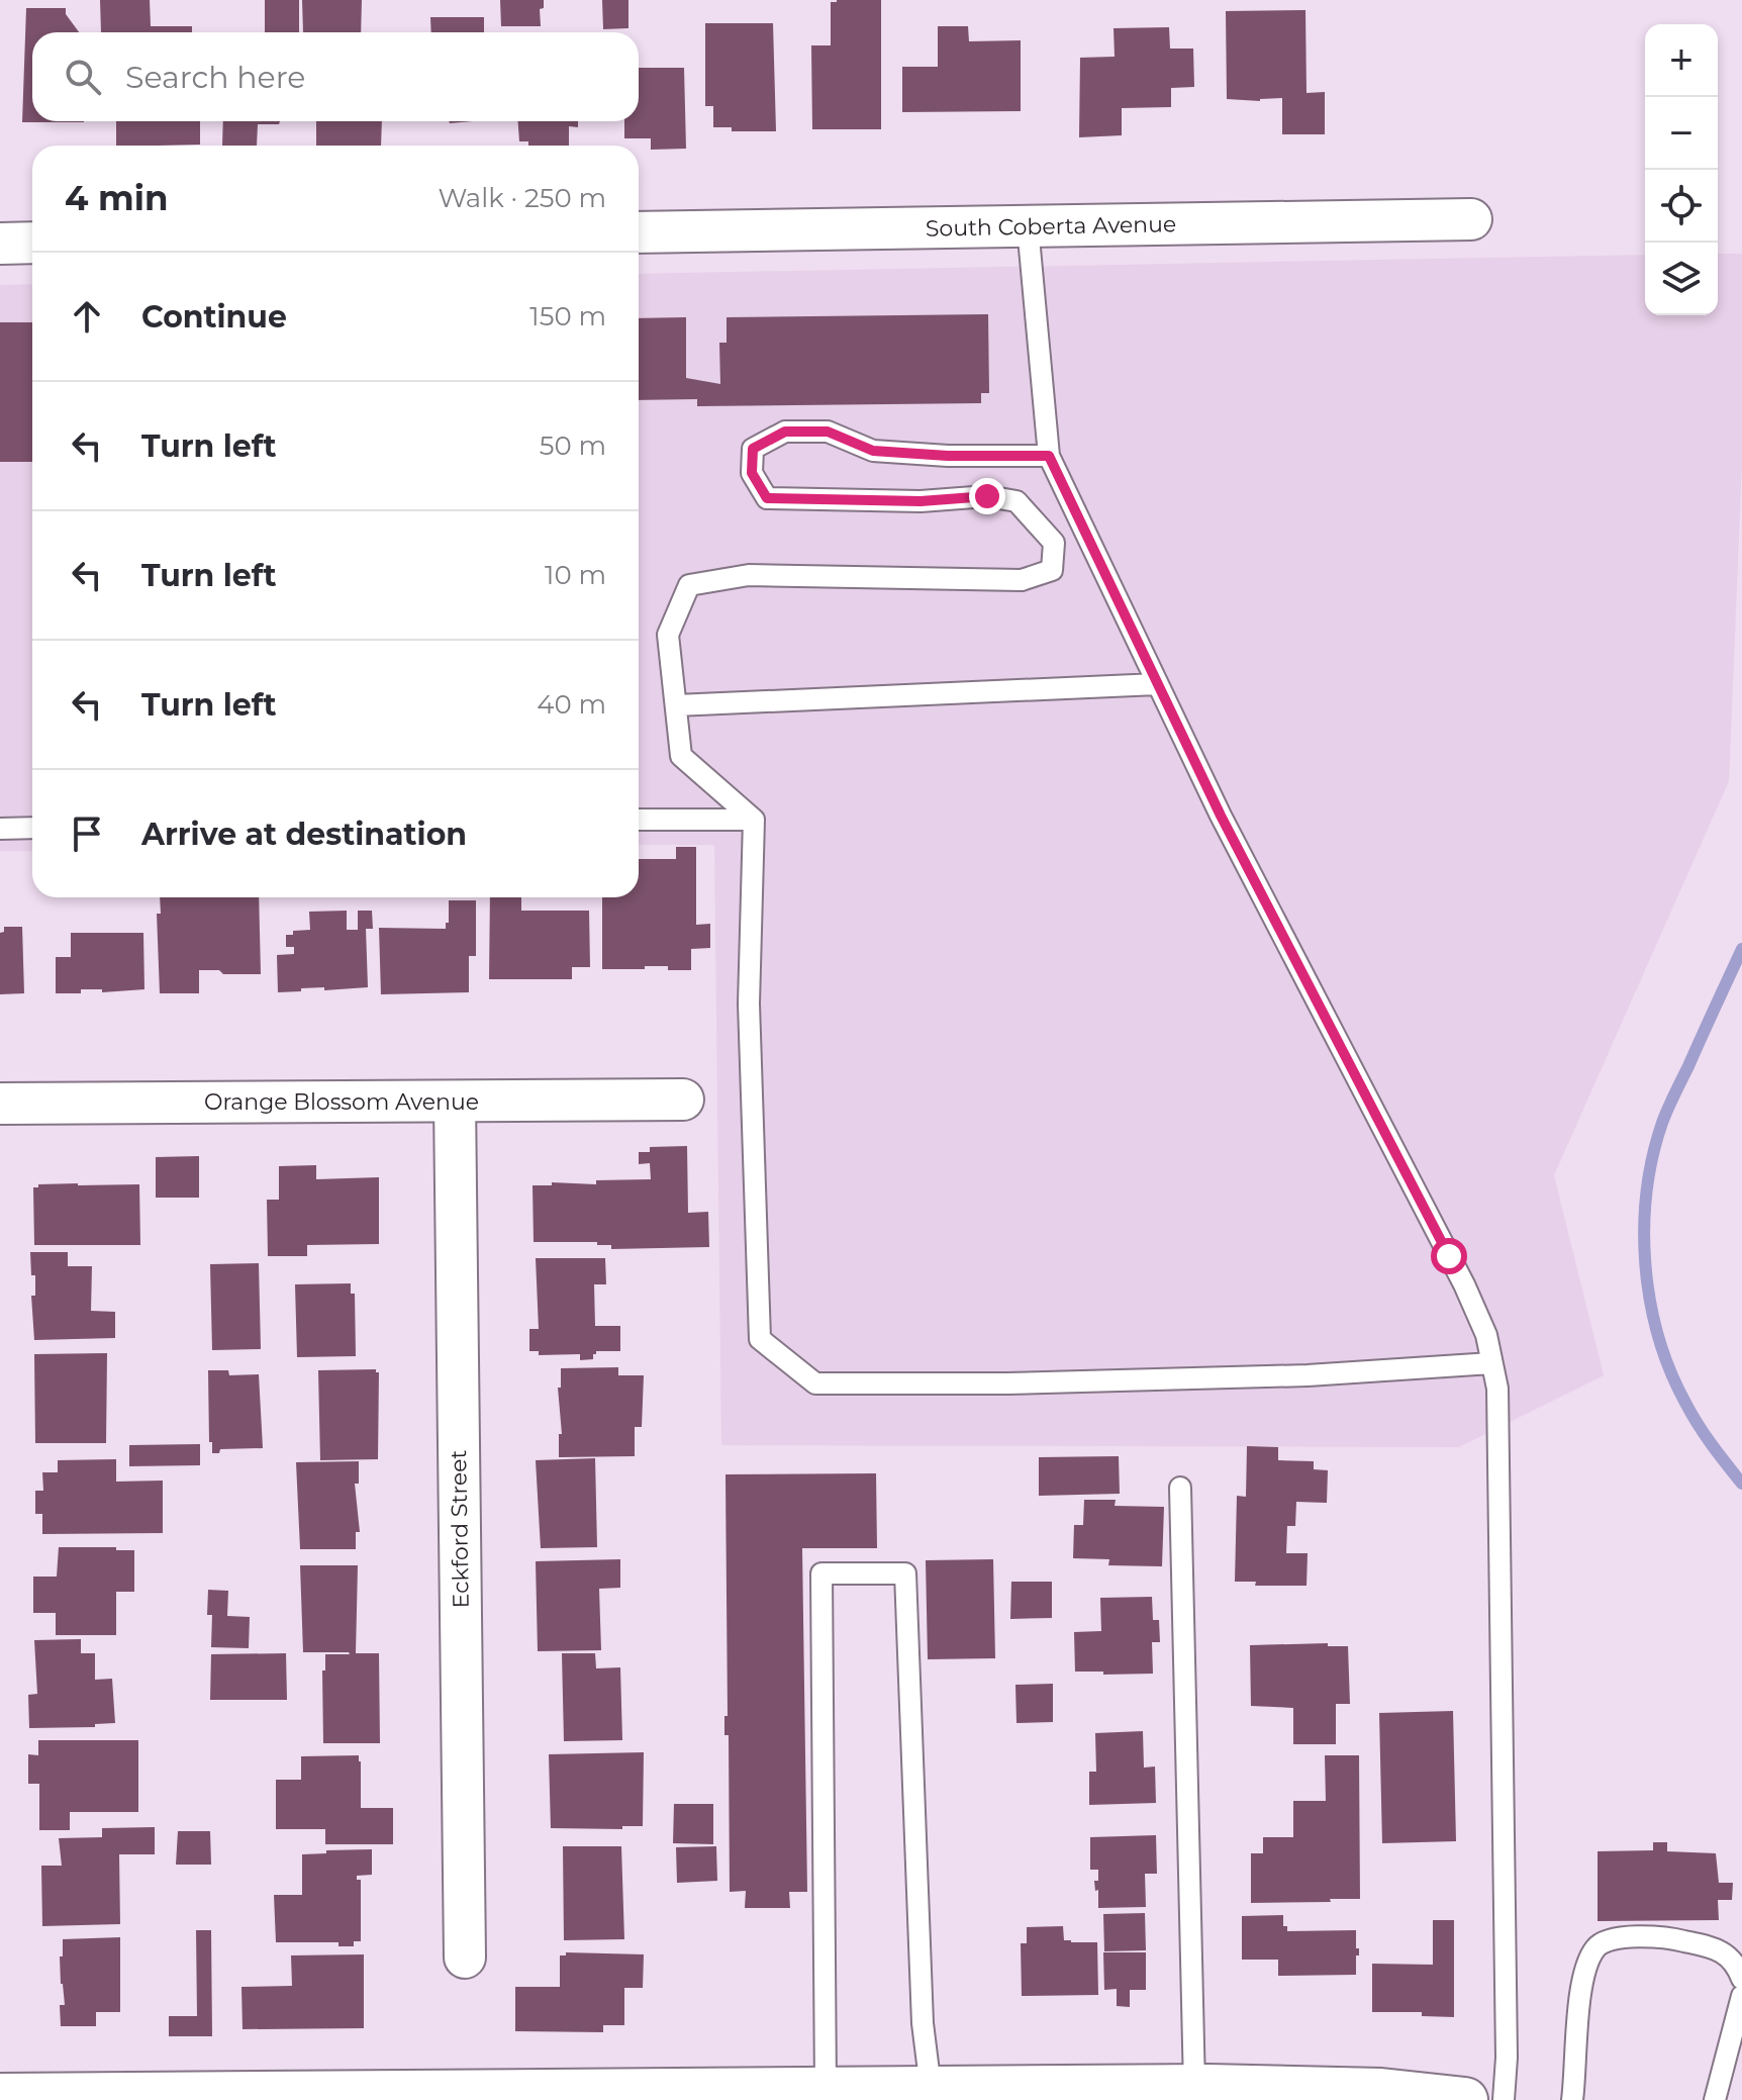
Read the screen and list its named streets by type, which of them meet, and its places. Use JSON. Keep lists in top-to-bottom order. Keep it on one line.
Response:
{"streets":{"street":["South Coberta Avenue","Orange Blossom Avenue","Eckford Street"]},"crossings":[["Orange Blossom Avenue","Eckford Street"]],"page":{"map_buttons":["+","−"],"search":"Search here","heading":["4 min","Walk · 250 m"],"list":[["Continue","150 m"],["Turn left","50 m"],["Turn left","10 m"],["Turn left","40 m"],"Arrive at destination"]}}
